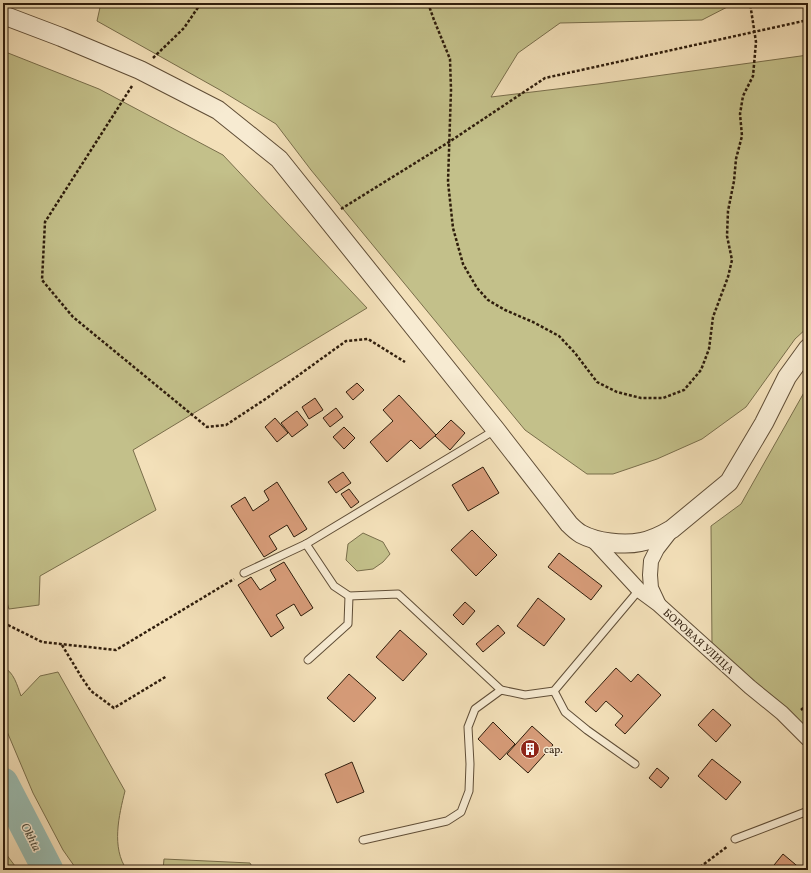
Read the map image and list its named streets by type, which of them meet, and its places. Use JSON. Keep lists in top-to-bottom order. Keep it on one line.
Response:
{"streets":{"street":["БОРОВАЯ УЛИЦА"]},"water":["Okhta"],"places":{"building":["сар."]}}
